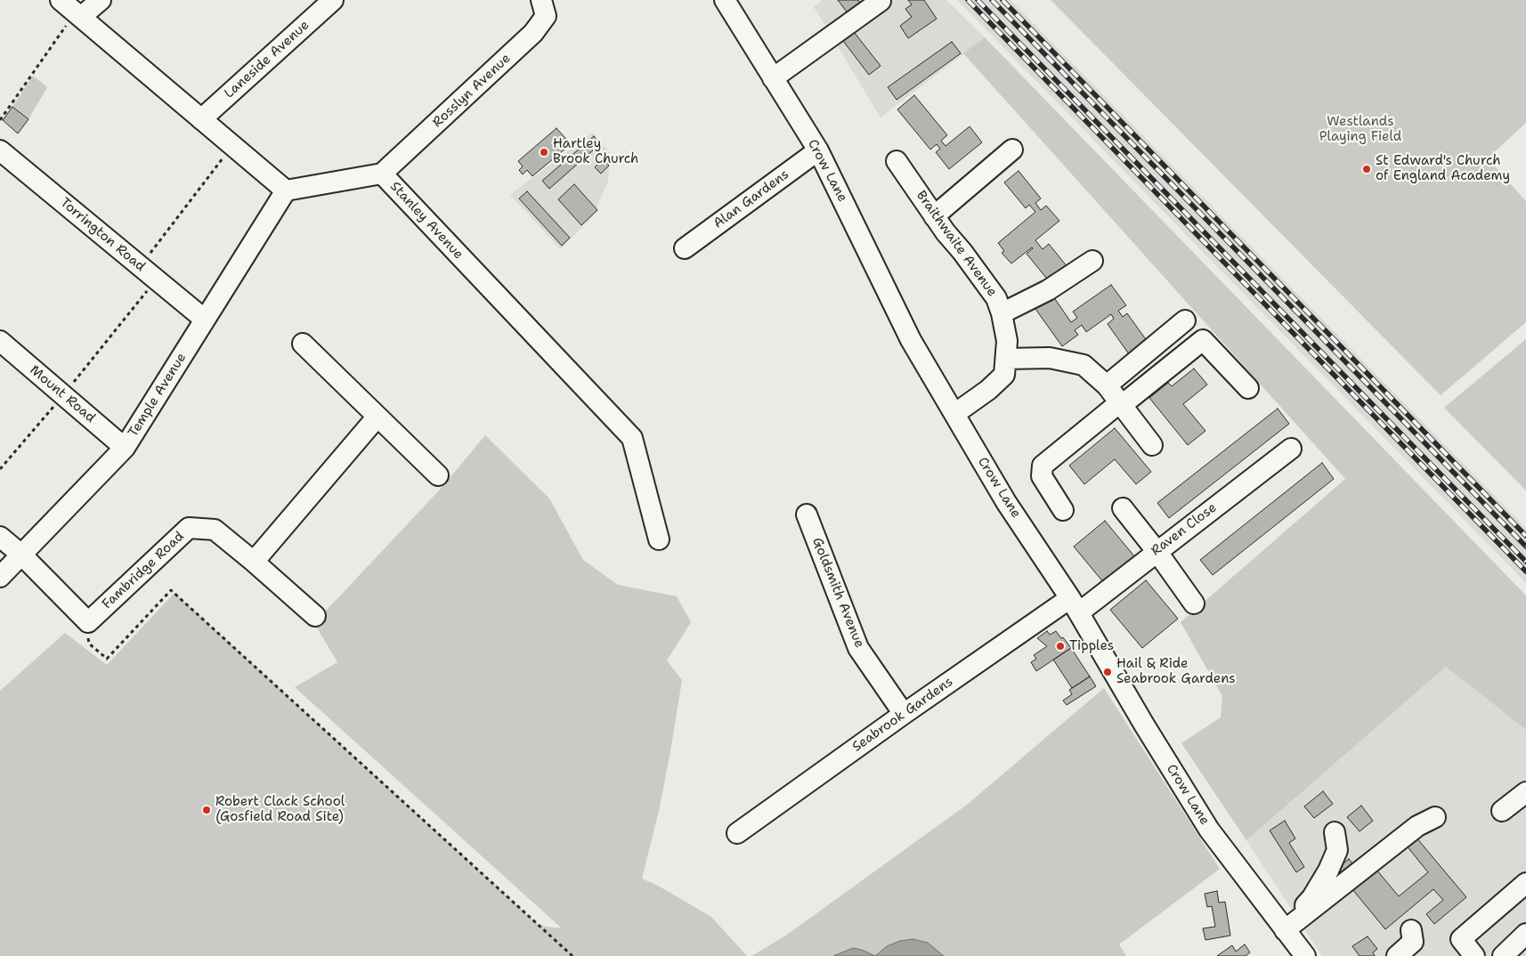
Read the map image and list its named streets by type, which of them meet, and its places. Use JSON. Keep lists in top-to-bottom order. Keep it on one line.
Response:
{"streets":{"street":["Laneside Avenue","Rosslyn Avenue","Crow Lane","Alan Gardens","Stanley Avenue","Torrington Road","Braithwaite Avenue","Mount Road","Temple Avenue","Raven Close","Fambridge Road","Goldsmith Avenue","Seabrook Gardens"]},"crossings":[["Rosslyn Avenue","Stanley Avenue"],["Crow Lane","Alan Gardens"],["Crow Lane","Braithwaite Avenue"],["Crow Lane","Raven Close"],["Crow Lane","Seabrook Gardens"],["Stanley Avenue","Temple Avenue"],["Torrington Road","Temple Avenue"],["Mount Road","Temple Avenue"],["Raven Close","Seabrook Gardens"],["Goldsmith Avenue","Seabrook Gardens"]],"parks":["Westlands Playing Field"],"places":["Hartley Brook Church","St Edward's Church of England Academy","Tipples","Hail & Ride Seabrook Gardens","Robert Clack School (Gosfield Road Site)"]}
